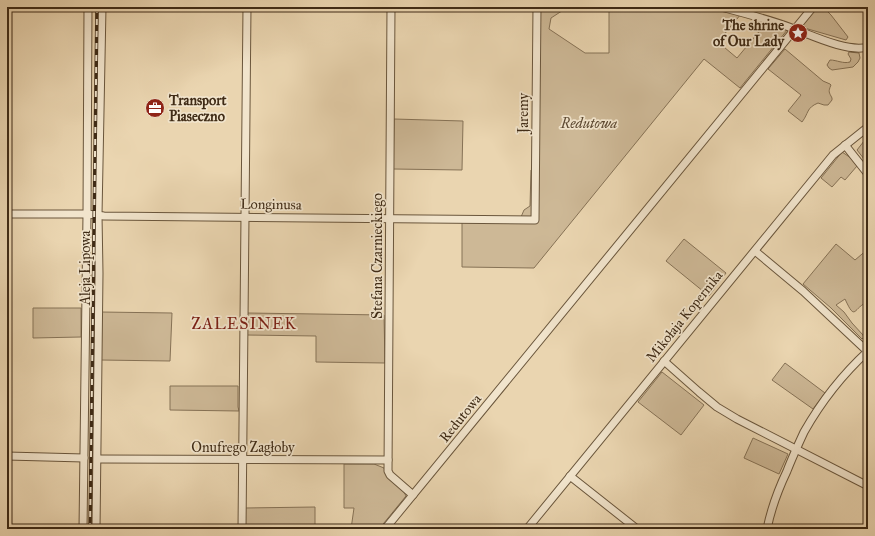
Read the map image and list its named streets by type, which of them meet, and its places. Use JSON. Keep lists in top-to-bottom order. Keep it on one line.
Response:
{"streets":{"street":["Jaremy","Longinusa","Stefana Czarnieckiego","Aleja Lipowa","Mikołaja Kopernika","Redutowa","Onufrego Zagłoby"]},"crossings":[["Jaremy","Longinusa"],["Longinusa","Stefana Czarnieckiego"],["Longinusa","Aleja Lipowa"],["Stefana Czarnieckiego","Redutowa"],["Stefana Czarnieckiego","Onufrego Zagłoby"],["Aleja Lipowa","Onufrego Zagłoby"]],"districts":["ZALESINEK"],"parks":["Redutowa"],"places":{"place":["The shrine of Our Lady"],"office":["Transport Piaseczno"]}}
